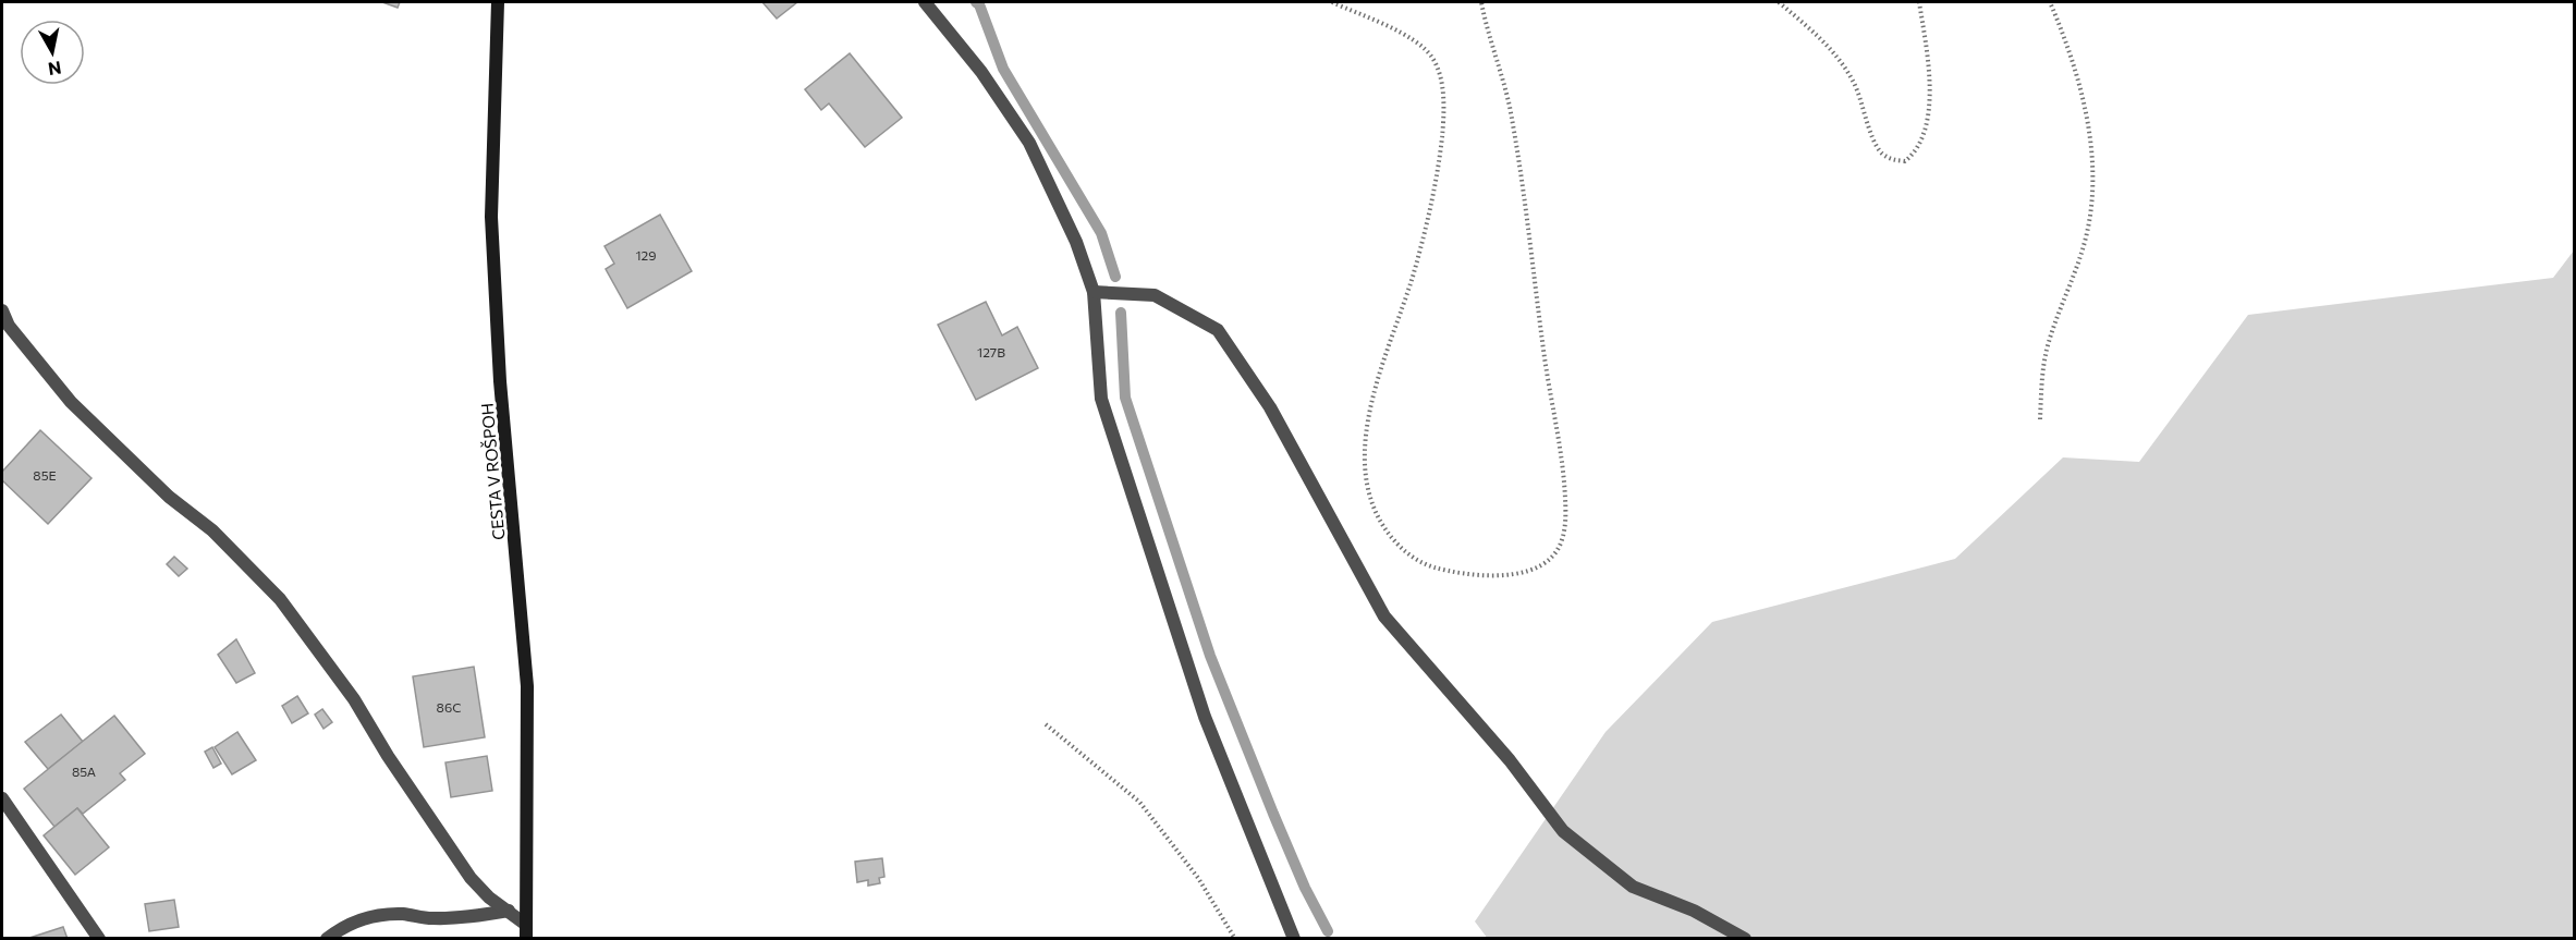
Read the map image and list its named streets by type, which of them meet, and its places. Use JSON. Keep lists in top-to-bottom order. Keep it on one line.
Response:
{"streets":{"street":["CESTA V ROŠPOH"]},"house_numbers":["129","127B","85E","86C","85A"],"north":"bottom"}
